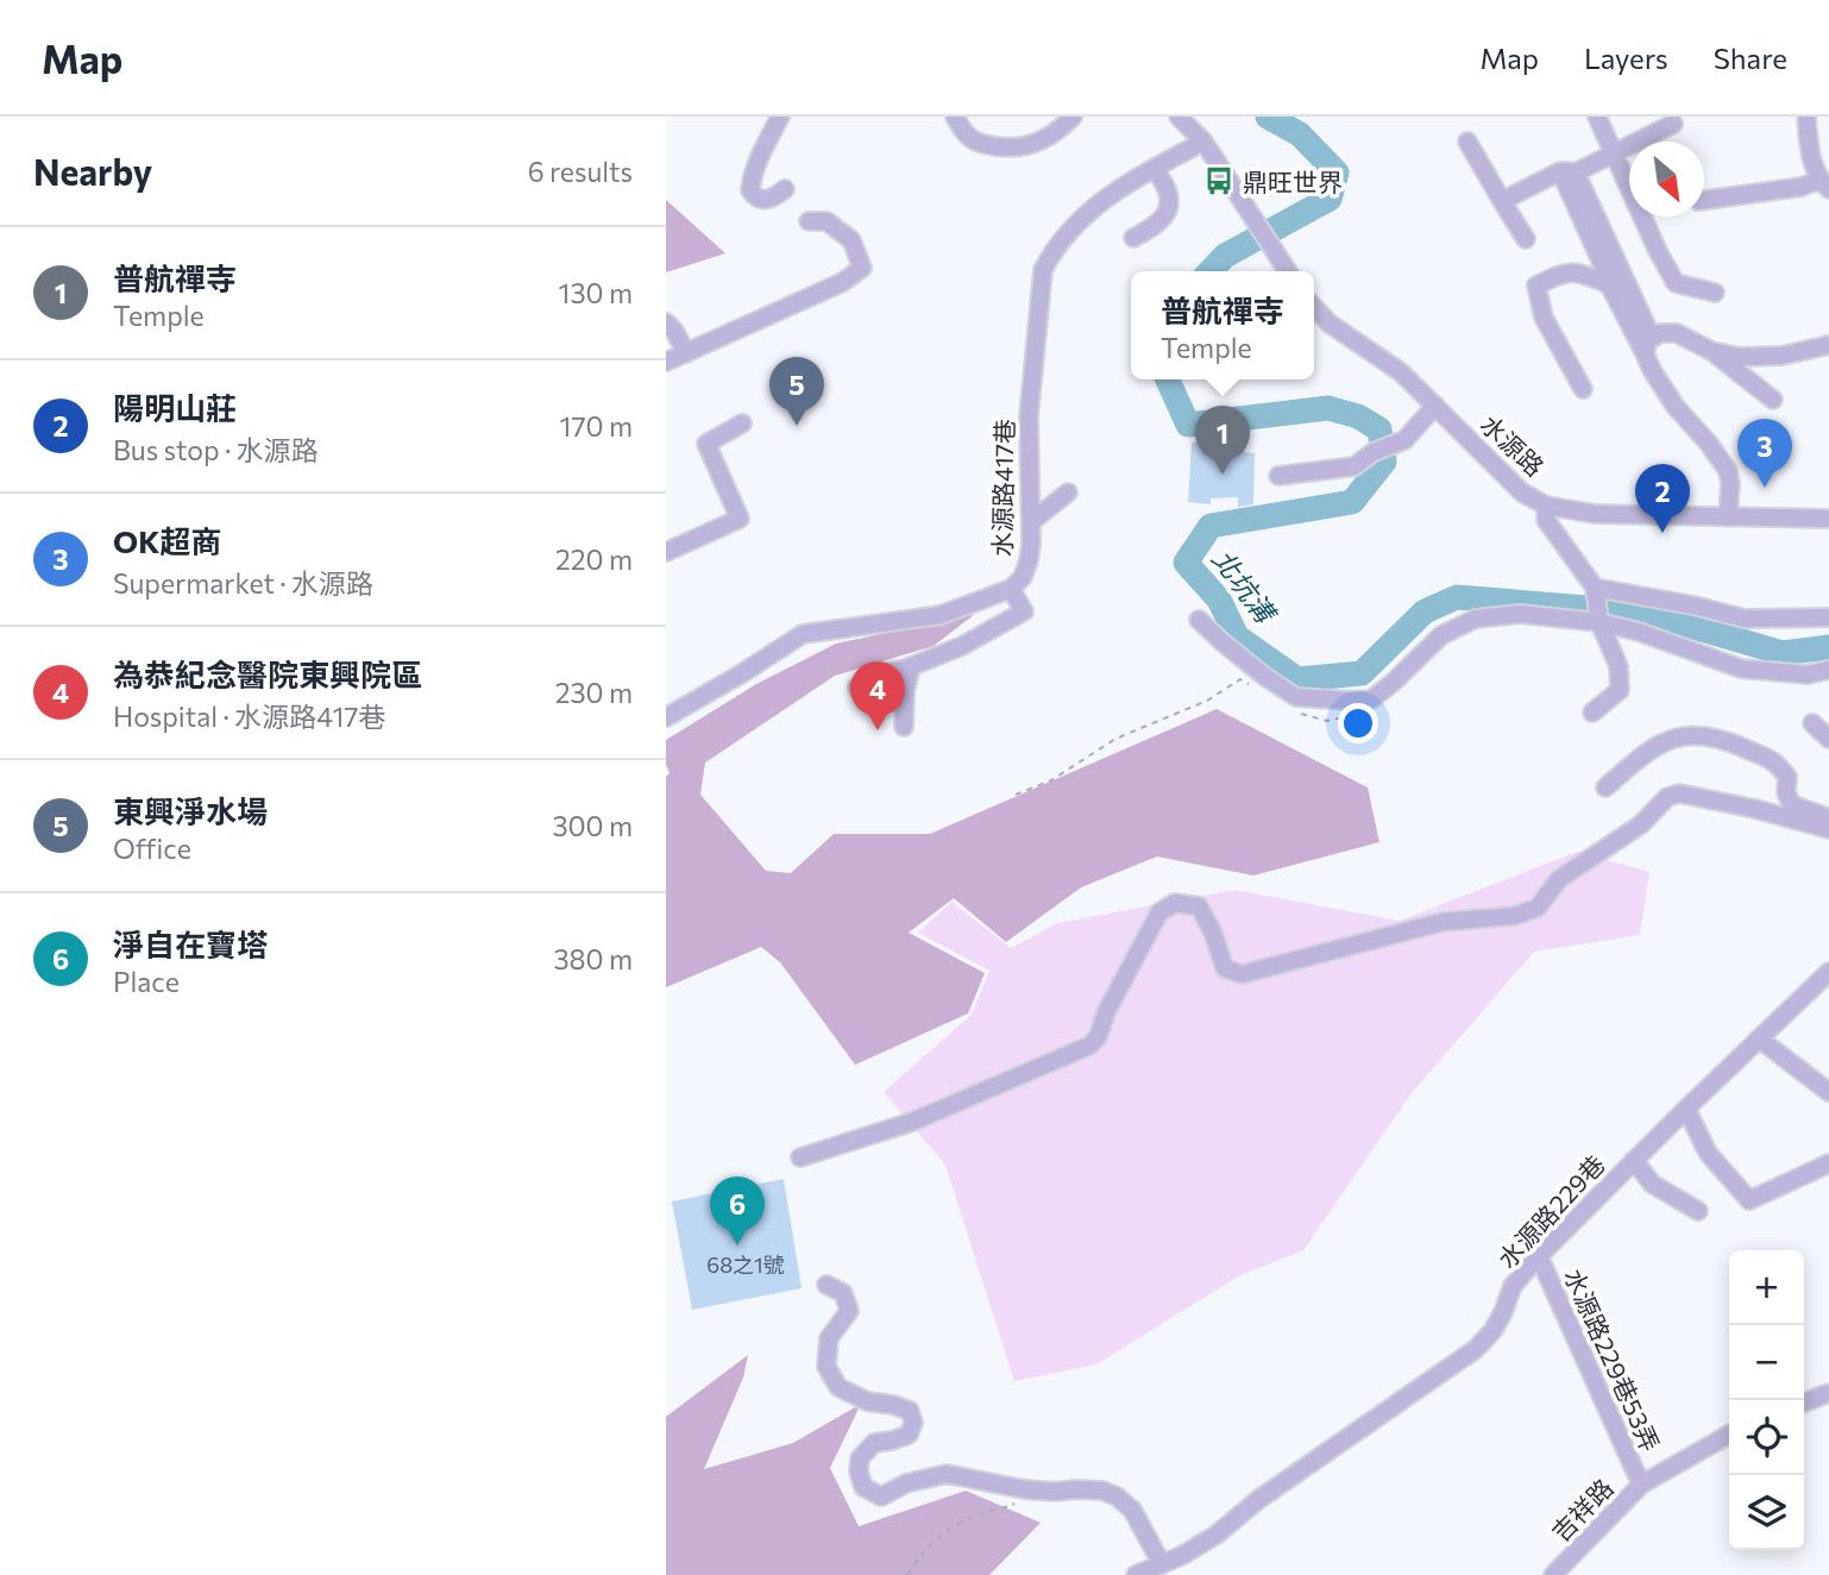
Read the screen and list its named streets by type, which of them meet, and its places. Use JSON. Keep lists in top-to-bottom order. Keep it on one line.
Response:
{"streets":{"street":["水源路","水源路417巷","水源路229巷","水源路229巷53弄","吉祥路"]},"crossings":[["水源路229巷","水源路229巷53弄"],["水源路229巷53弄","吉祥路"]],"water":["北坑溝"],"places":{"bus stop":["鼎旺世界"]},"house_numbers":["68之1號"],"north":"bottom right","page":{"header":"Map","nav":["Map","Layers","Share"],"heading":["Nearby","6 results"],"list":[{"mark":"1","name":"普航禪寺","note":"Temple","value":"130 m"},{"mark":"2","name":"陽明山莊","note":"Bus stop · 水源路","value":"170 m"},{"mark":"3","name":"OK超商","note":"Supermarket · 水源路","value":"220 m"},{"mark":"4","name":"為恭紀念醫院東興院區","note":"Hospital · 水源路417巷","value":"230 m"},{"mark":"5","name":"東興淨水場","note":"Office","value":"300 m"},{"mark":"6","name":"淨自在寶塔","note":"Place","value":"380 m"}],"popup":["普航禪寺","Temple"],"pins":["5","1","3","2","4","6"],"map_buttons":["+","−"]}}
